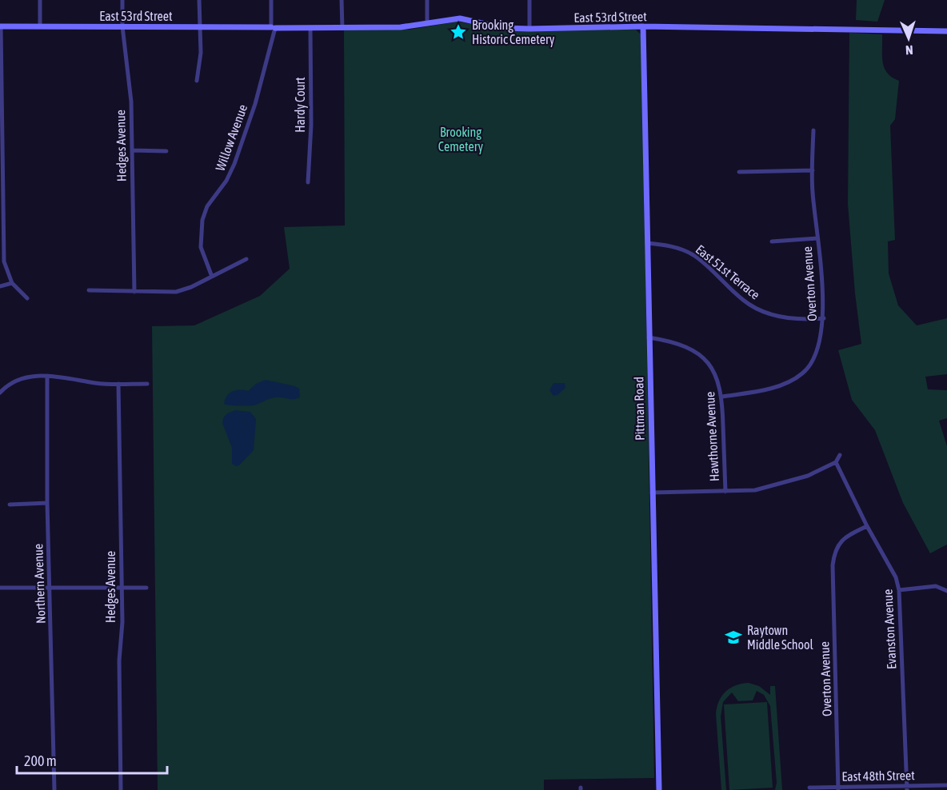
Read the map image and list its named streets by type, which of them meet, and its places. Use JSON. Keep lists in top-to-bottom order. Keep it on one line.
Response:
{"streets":{"street":["East 53rd Street","Hardy Court","Willow Avenue","Hedges Avenue","East 51st Terrace","Overton Avenue","Pittman Road","Hawthorne Avenue","Northern Avenue","Evanston Avenue","East 48th Street"]},"crossings":[["East 53rd Street","Hardy Court"],["East 53rd Street","Willow Avenue"],["East 53rd Street","Hedges Avenue"],["East 53rd Street","Pittman Road"],["East 51st Terrace","Overton Avenue"],["East 51st Terrace","Pittman Road"],["Overton Avenue","Hawthorne Avenue"],["Overton Avenue","Evanston Avenue"],["Overton Avenue","East 48th Street"],["Pittman Road","Hawthorne Avenue"],["Evanston Avenue","East 48th Street"]],"parks":["Brooking Cemetery"],"places":{"place":["Brooking Historic Cemetery"],"school or university":["Raytown Middle School"]},"scale_bar":"200 m","north":"bottom"}
